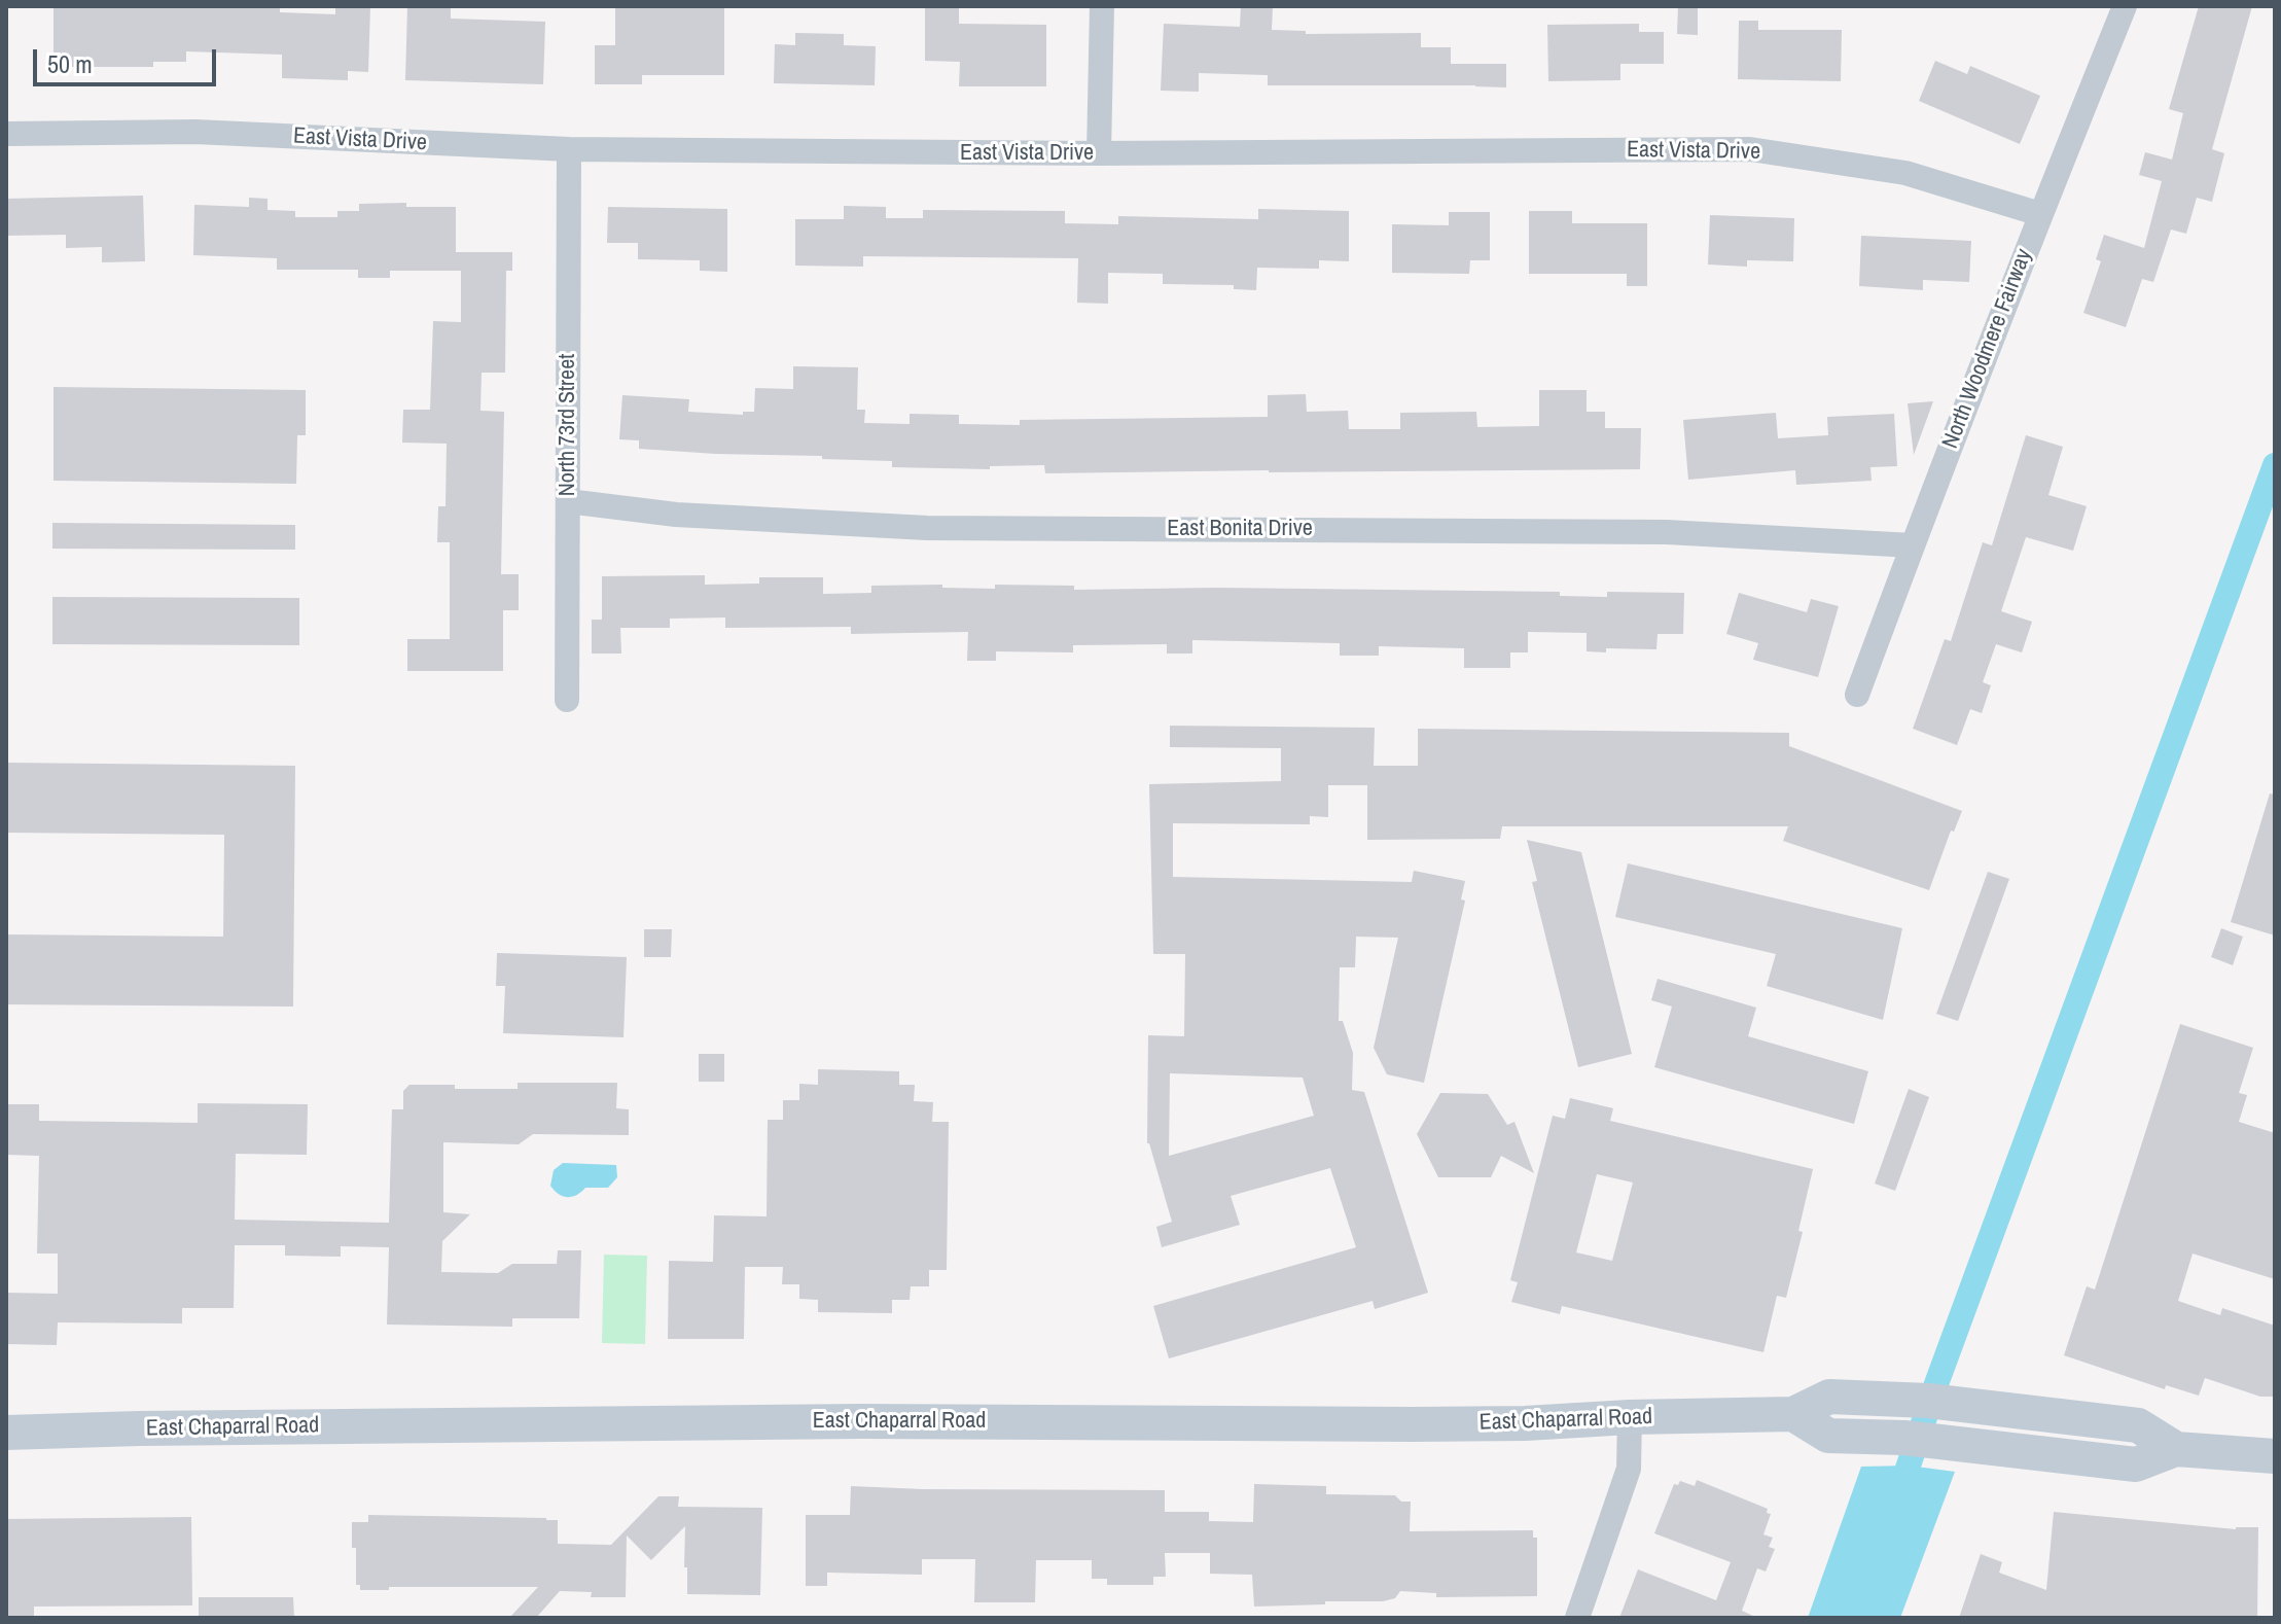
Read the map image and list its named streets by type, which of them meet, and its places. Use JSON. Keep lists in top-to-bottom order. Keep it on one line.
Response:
{"streets":{"main road":["East Chaparral Road"],"street":["East Vista Drive","North Woodmere Fairway","North 73rd Street","East Bonita Drive"]},"crossings":[["East Vista Drive","North Woodmere Fairway"],["East Vista Drive","North 73rd Street"],["North Woodmere Fairway","East Bonita Drive"],["North 73rd Street","East Bonita Drive"]],"scale_bar":"50 m"}
